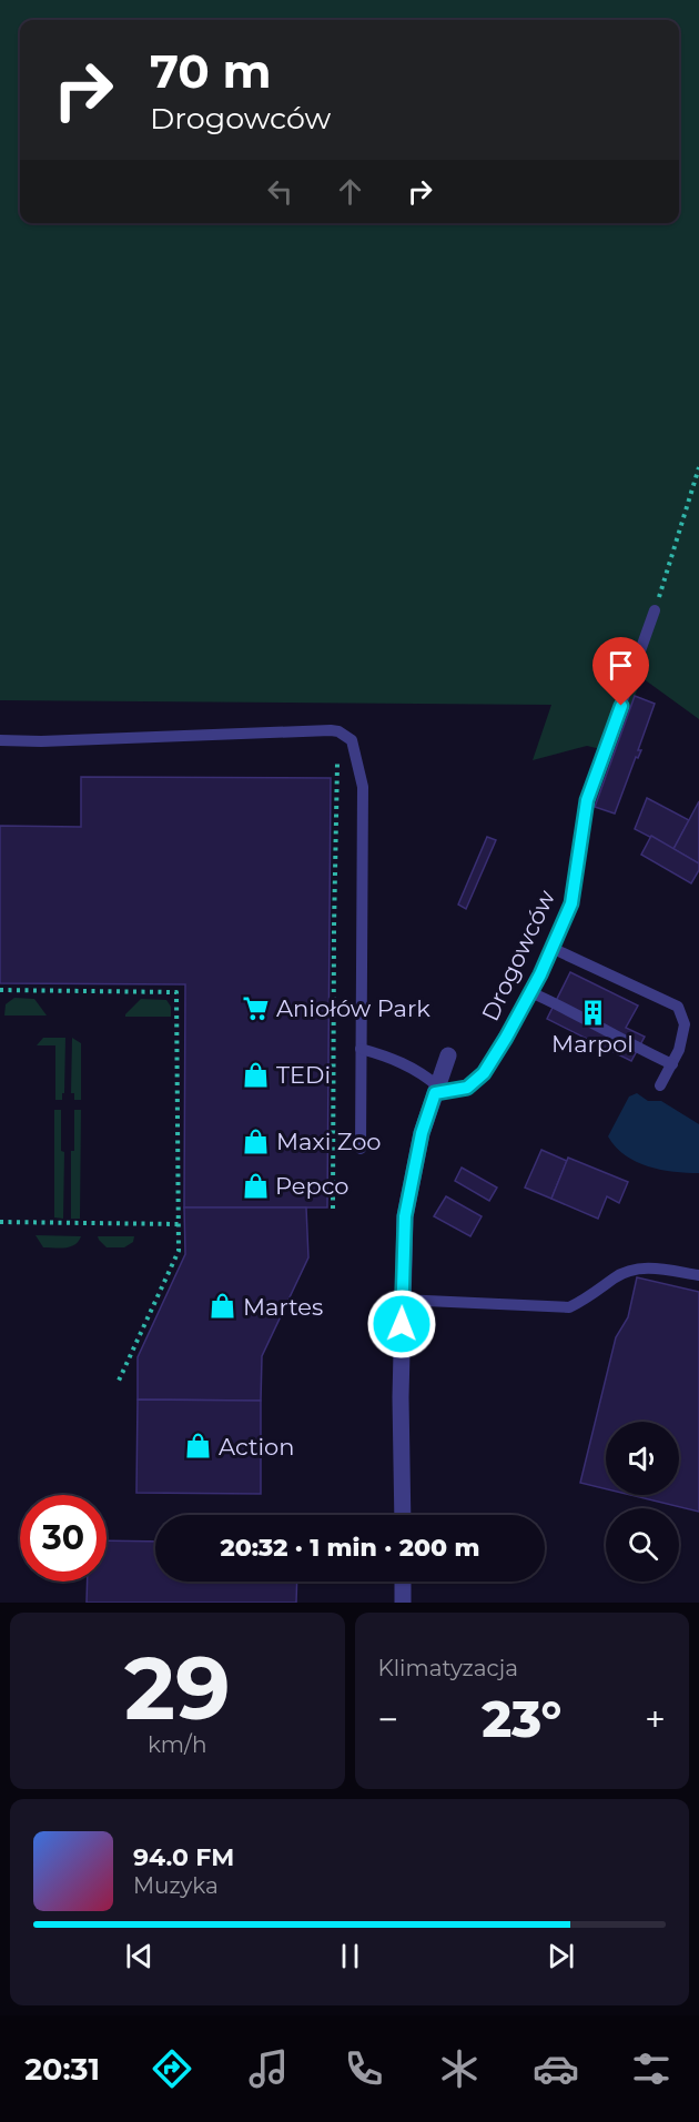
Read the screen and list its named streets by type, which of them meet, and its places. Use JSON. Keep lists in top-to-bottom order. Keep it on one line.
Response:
{"streets":{"lane":["Drogowców"]},"places":{"supermarket":["Aniołów Park"],"building":["Marpol"],"shop":["TEDi","Maxi Zoo","Pepco","Martes","Action"]},"page":{"turn":["70 m","Drogowców"],"limit":"30","trip":"20:32 · 1 min · 200 m","tile":[["29","km/h"],"Klimatyzacja"],"heat":["−","23°","+"],"song":["94.0 FM","Muzyka"],"tabs":"20:31"}}
